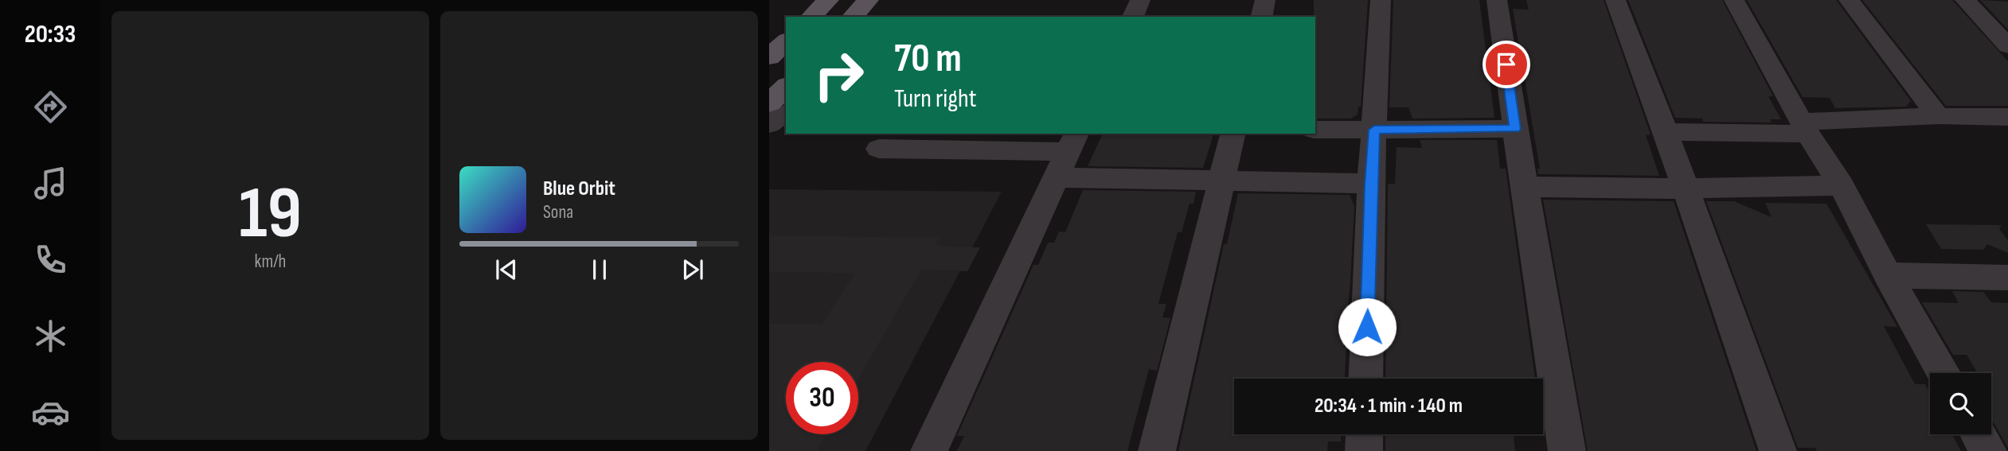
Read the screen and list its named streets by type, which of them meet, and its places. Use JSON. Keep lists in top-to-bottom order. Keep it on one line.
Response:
{"page":{"tabs":"20:33","tile":["19","km/h"],"turn":["70 m","Turn right"],"song":["Blue Orbit","Sona"],"limit":"30","trip":"20:34 · 1 min · 140 m"}}
